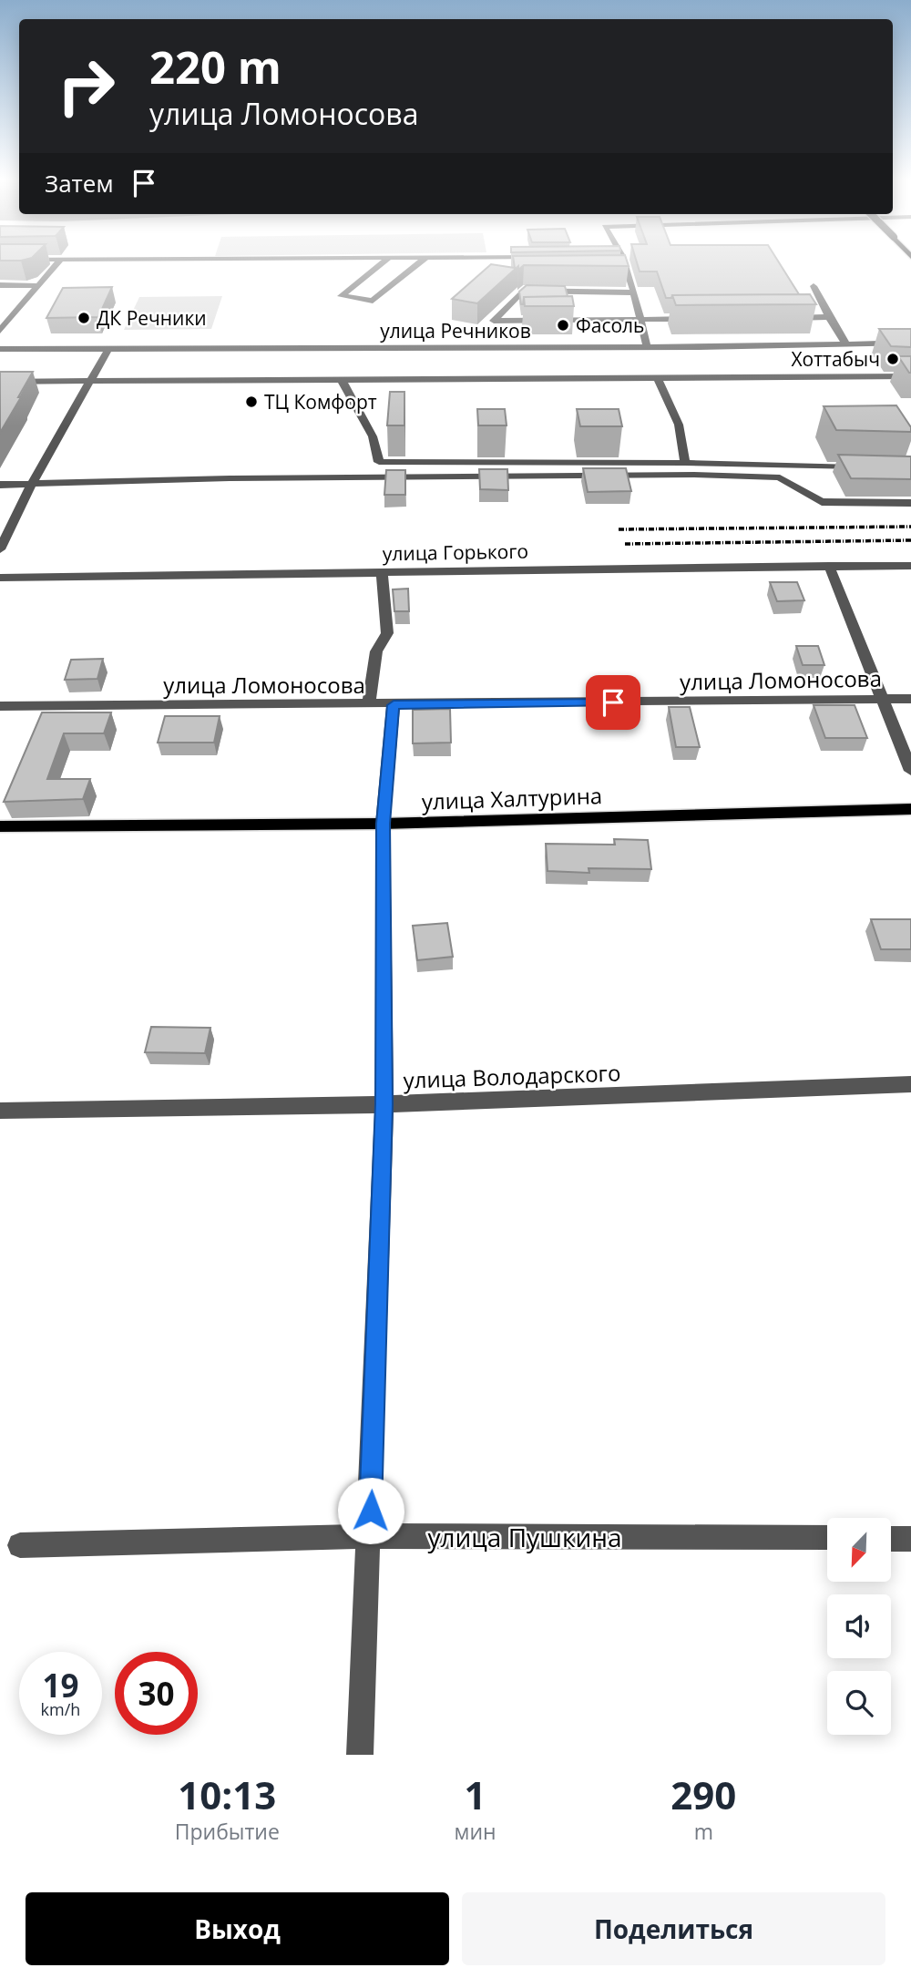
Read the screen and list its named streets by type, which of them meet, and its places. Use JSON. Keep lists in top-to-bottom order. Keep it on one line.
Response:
{"streets":{"main road":["улица Халтурина"],"street":["улица Речников","улица Горького","улица Ломоносова","улица Володарского","улица Пушкина"]},"places":["ДК Речники","Фасоль","Хоттабыч","ТЦ Комфорт"],"north":"bottom left","page":{"turn":["220 m","улица Ломоносова"],"then":"Затем","speed":"19 km/h","limit":"30","eta":["10:13","Прибытие","1","мин","290","m"],"buttons":["Выход","Поделиться"]}}
